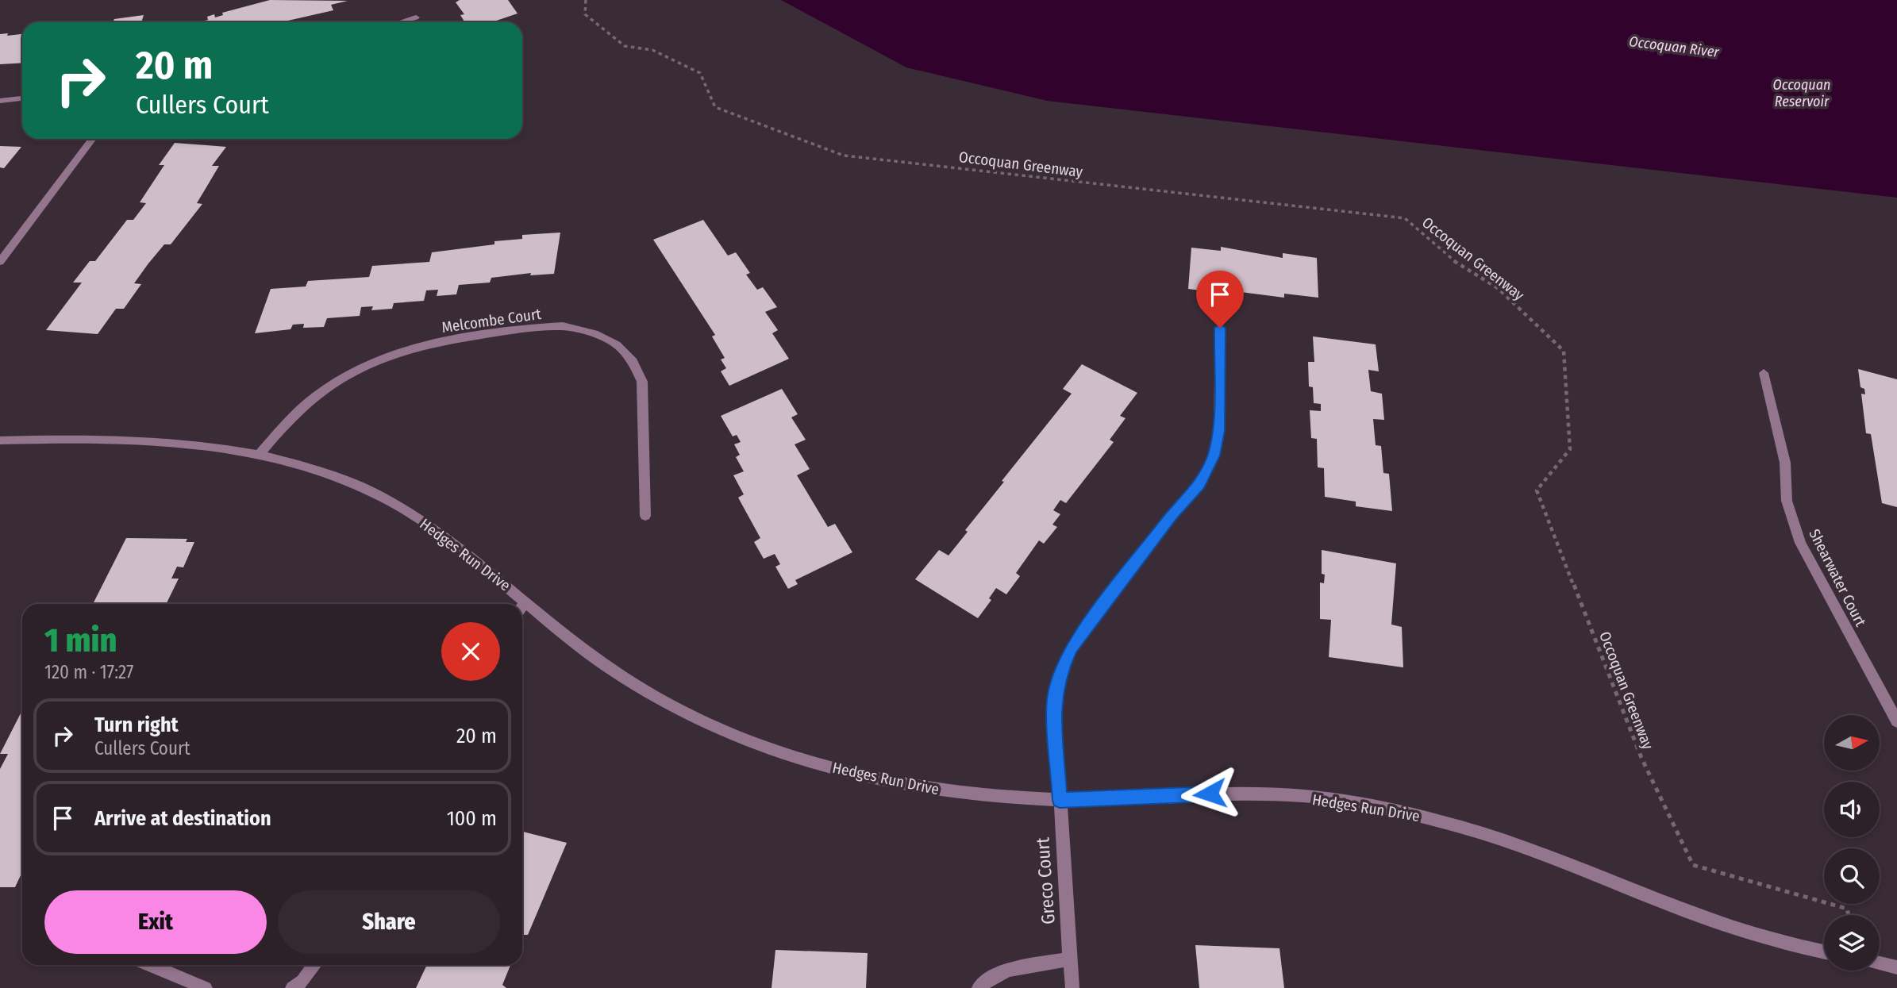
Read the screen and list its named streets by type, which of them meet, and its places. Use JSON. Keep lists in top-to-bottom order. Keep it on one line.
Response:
{"streets":{"street":["Melcombe Court","Hedges Run Drive","Shearwater Court","Greco Court"],"path":["Occoquan Greenway"]},"crossings":[["Melcombe Court","Hedges Run Drive"],["Hedges Run Drive","Greco Court"]],"water":["Occoquan River","Occoquan Reservoir"],"north":"right","page":{"turn":["20 m","Cullers Court"],"heading":["1 min","120 m · 17:27"],"list":[{"name":"Turn right","note":"Cullers Court","value":"20 m"},{"name":"Arrive at destination","value":"100 m"}],"buttons":["Exit","Share"]}}
